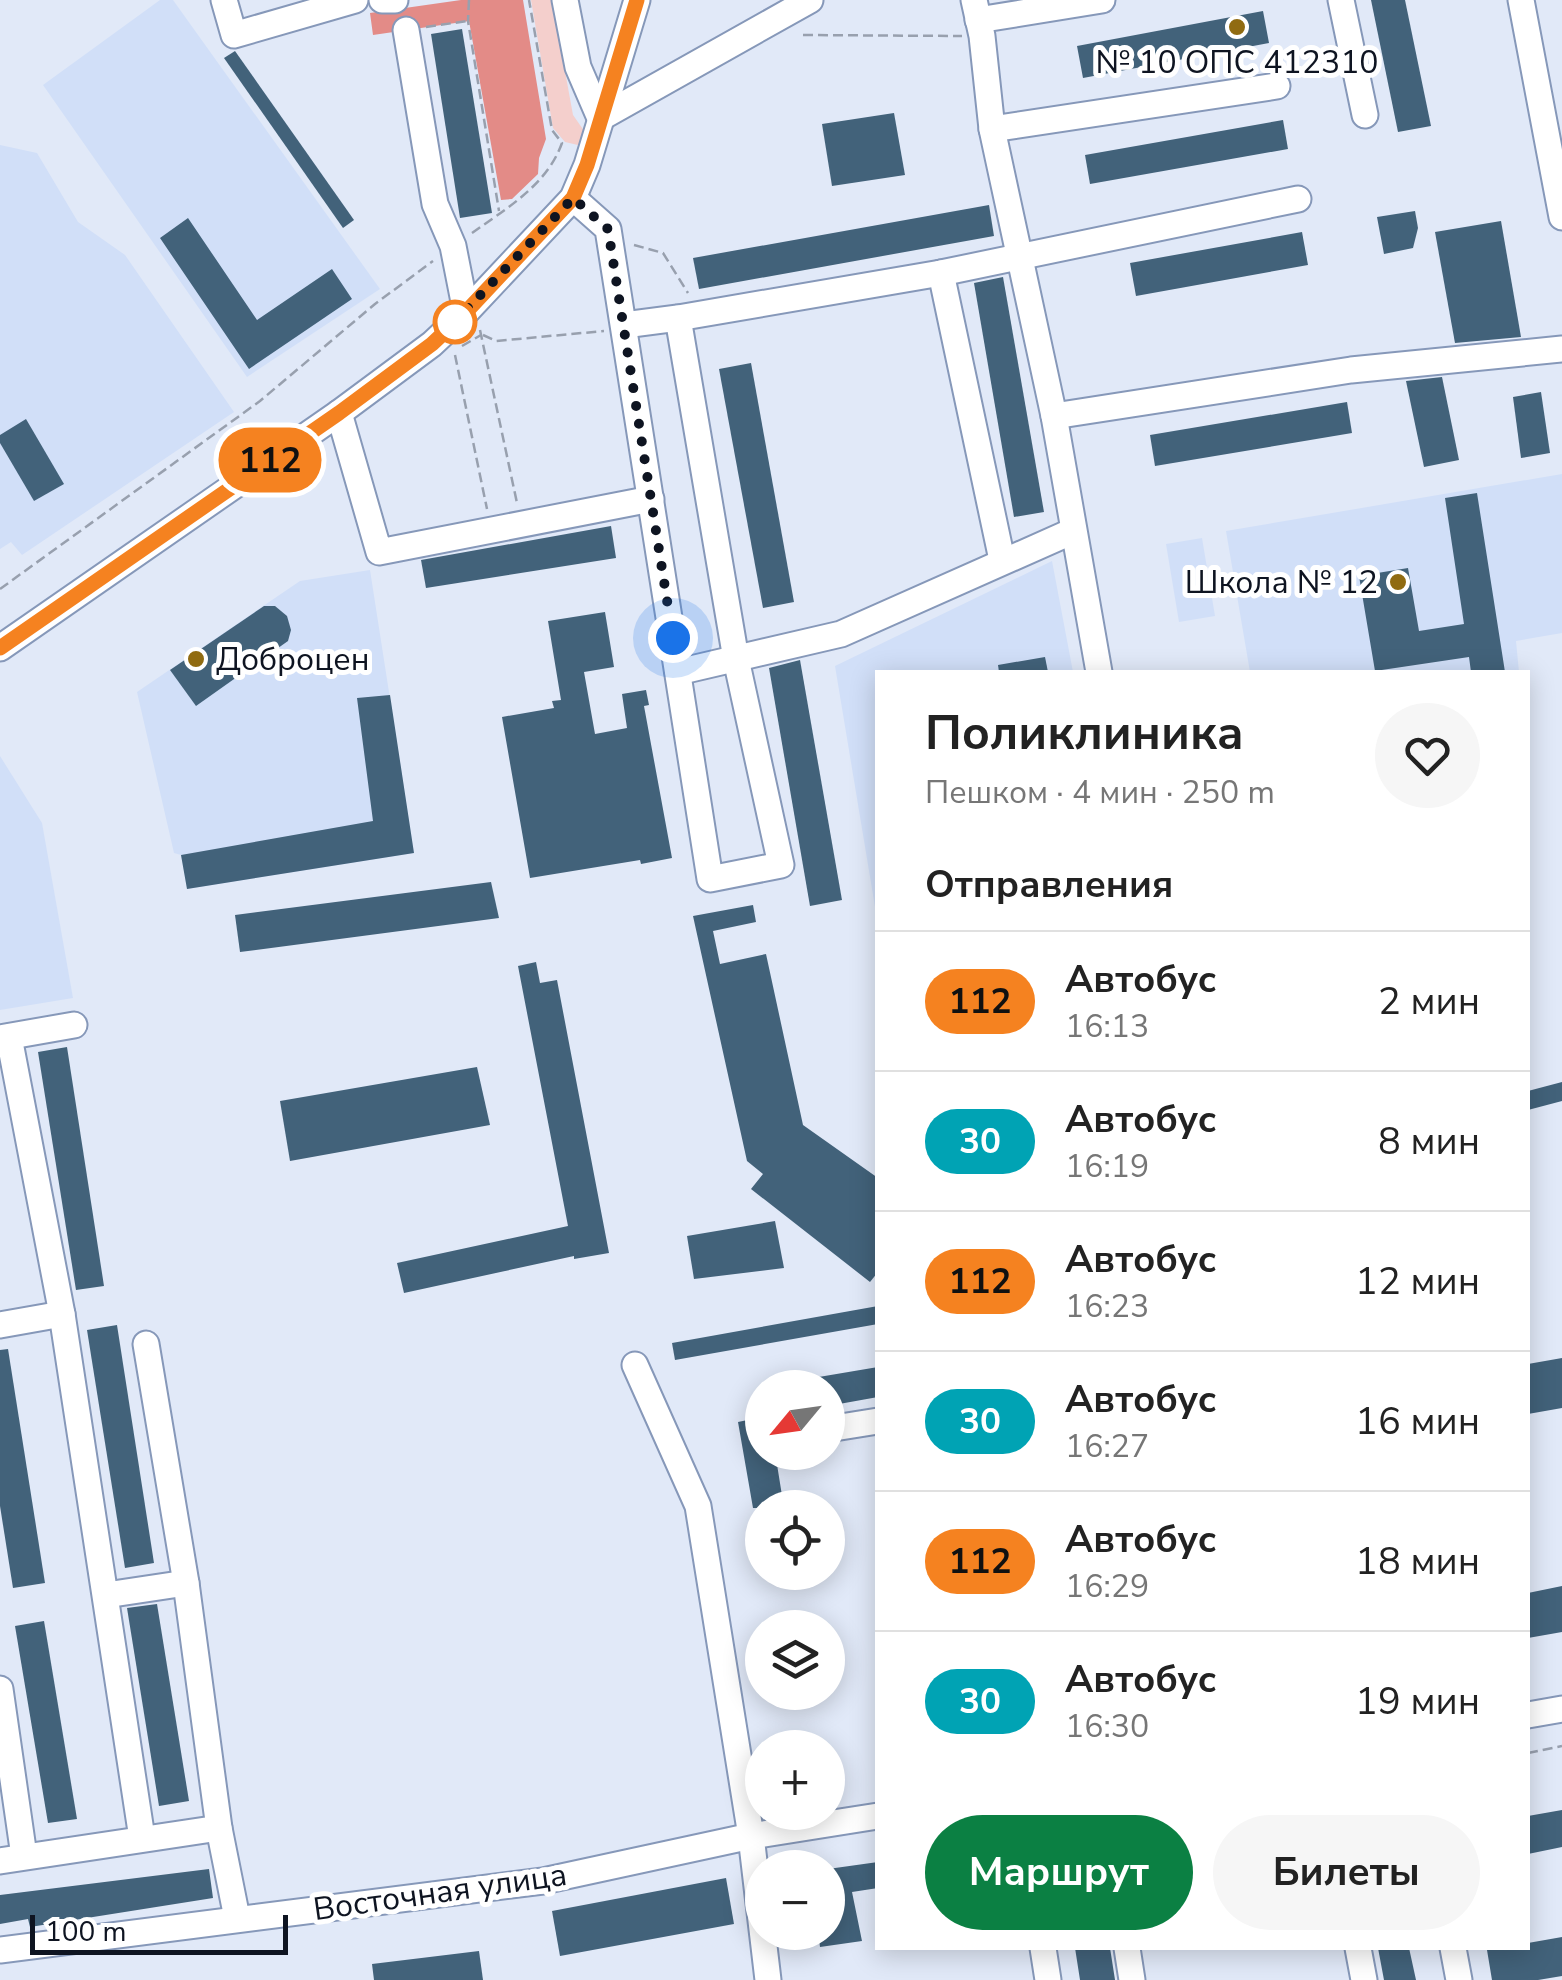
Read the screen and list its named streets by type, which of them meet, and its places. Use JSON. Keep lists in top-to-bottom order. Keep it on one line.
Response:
{"streets":{"street":["Восточная улица"]},"places":["№ 10 ОПС 412310","Школа № 12","Доброцен"],"lines":["bus line 112"],"scale_bar":"100 m","north":"bottom left","page":{"on_map":"112","heading":[["Поликлиника","Пешком · 4 мин · 250 m"],"Отправления"],"list":[{"mark":"112","name":"Автобус","note":"16:13","value":"2 мин"},{"mark":"30","name":"Автобус","note":"16:19","value":"8 мин"},{"mark":"112","name":"Автобус","note":"16:23","value":"12 мин"},{"mark":"30","name":"Автобус","note":"16:27","value":"16 мин"},{"mark":"112","name":"Автобус","note":"16:29","value":"18 мин"},{"mark":"30","name":"Автобус","note":"16:30","value":"19 мин"}],"map_buttons":["+","−"],"buttons":["Маршрут","Билеты"],"scale":"100 m"}}
